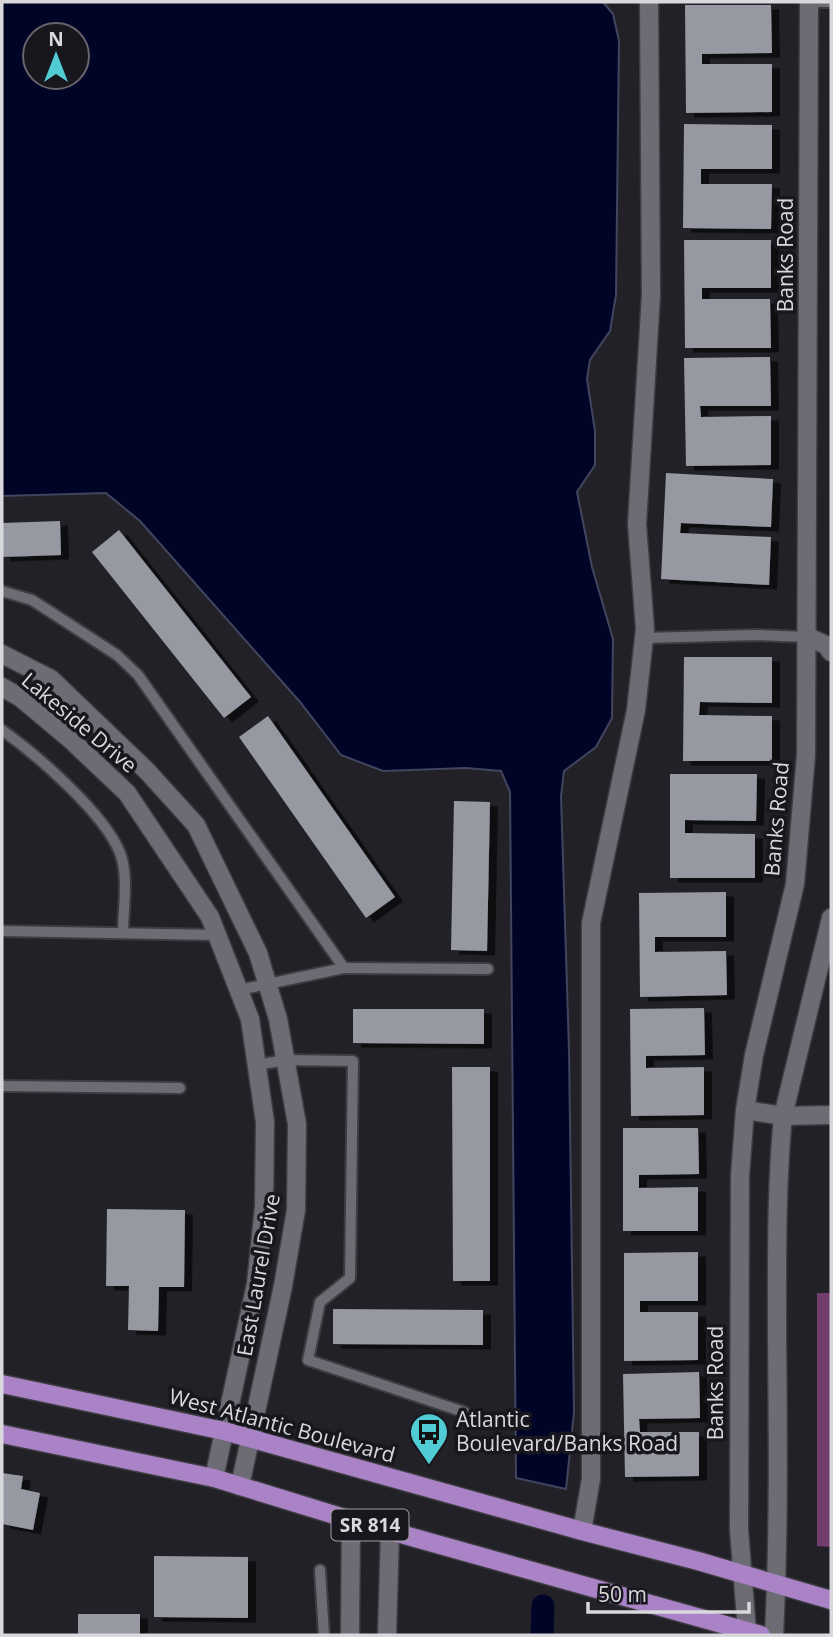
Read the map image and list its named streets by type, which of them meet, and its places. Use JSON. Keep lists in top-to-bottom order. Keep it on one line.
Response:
{"streets":{"main road":["West Atlantic Boulevard","SR 814"],"street":["Banks Road","Lakeside Drive","East Laurel Drive"]},"crossings":[["Banks Road","West Atlantic Boulevard"],["Banks Road","SR 814"],["Lakeside Drive","East Laurel Drive"],["East Laurel Drive","West Atlantic Boulevard"],["East Laurel Drive","SR 814"]],"places":{"bus stop":["Atlantic Boulevard/Banks Road"]},"scale_bar":"50 m","north":"top"}
